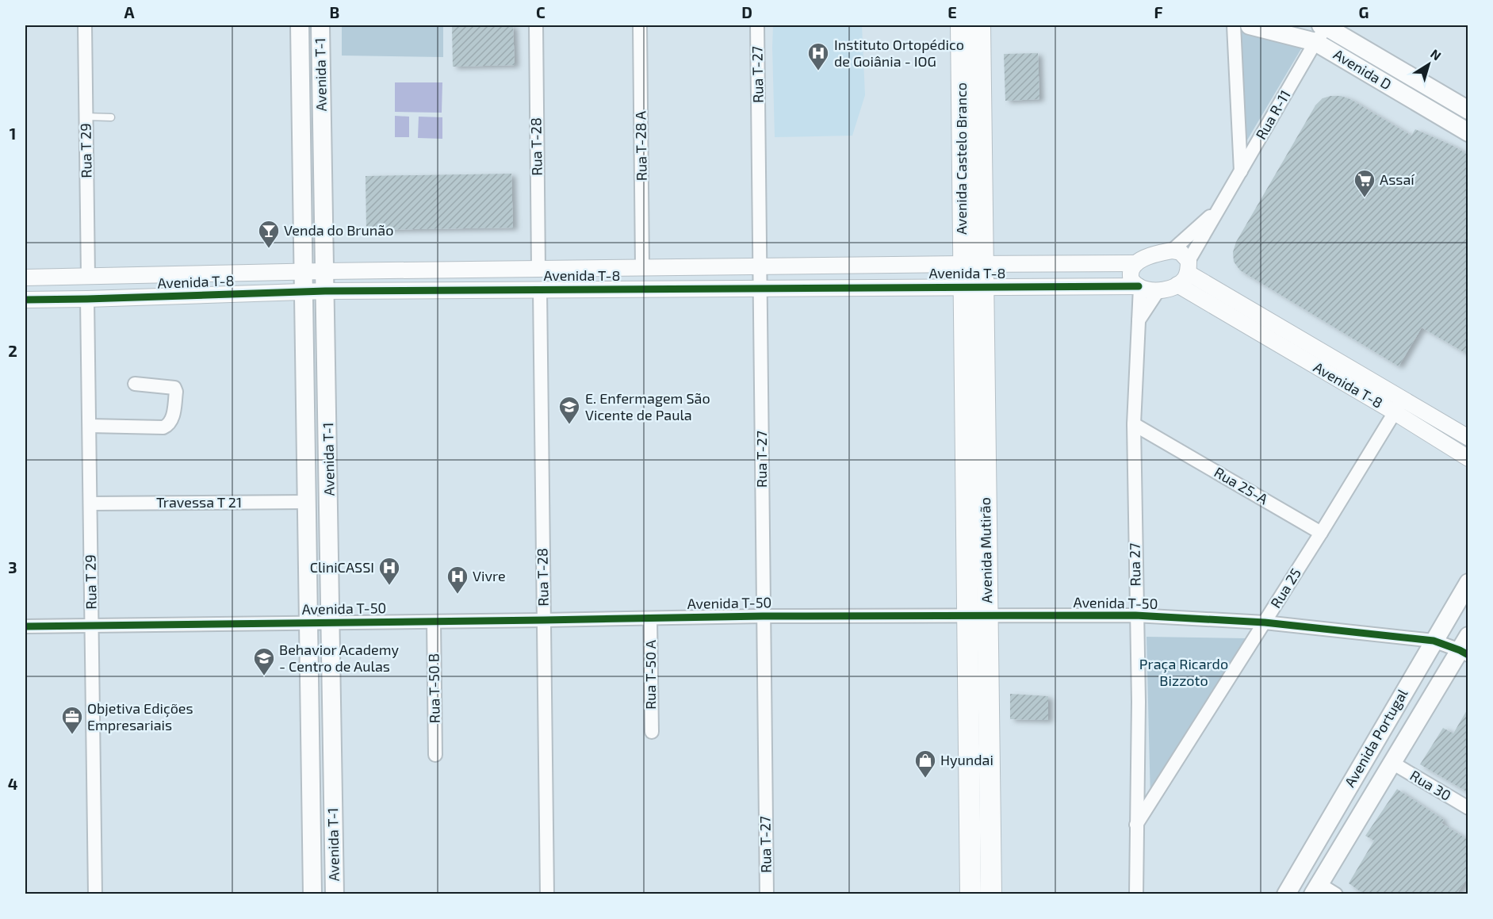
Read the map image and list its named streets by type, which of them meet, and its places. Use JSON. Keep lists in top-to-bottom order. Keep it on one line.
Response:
{"streets":{"main road":["Avenida D","Avenida T-1","Avenida Castelo Branco","Avenida Mutirão","Avenida Portugal"],"street":["Rua T-27","Rua R-11","Rua T-28 A","Rua T-28","Rua T 29","Avenida T-8","Rua 25-A","Travessa T 21","Rua 27","Rua 25","Avenida T-50","Rua T-50 A","Rua T-50 B","Rua 30"]},"crossings":[["Avenida D","Rua R-11"],["Avenida T-1","Avenida T-8"],["Avenida T-1","Travessa T 21"],["Avenida T-1","Avenida T-50"],["Rua T-27","Avenida T-8"],["Rua T-27","Avenida T-50"],["Rua R-11","Avenida T-8"],["Rua R-11","Rua 27"],["Rua T-28 A","Avenida T-8"],["Rua T-28","Avenida T-8"],["Rua T-28","Avenida T-50"],["Rua T 29","Avenida T-8"],["Rua T 29","Travessa T 21"],["Rua T 29","Avenida T-50"],["Avenida Castelo Branco","Avenida T-8"],["Avenida Castelo Branco","Avenida Mutirão"],["Avenida T-8","Avenida Mutirão"],["Avenida T-8","Rua 27"],["Avenida T-8","Rua 25"],["Rua 25-A","Rua 27"],["Rua 25-A","Rua 25"],["Avenida Mutirão","Avenida T-50"],["Rua 27","Rua 25"],["Rua 27","Avenida T-50"],["Rua 25","Avenida T-50"],["Avenida T-50","Rua T-50 A"],["Avenida T-50","Rua T-50 B"],["Avenida T-50","Avenida Portugal"],["Avenida Portugal","Rua 30"]],"parks":["Praça Ricardo Bizzoto"],"places":{"hospital":["Instituto Ortopédico de Goiânia - IOG","CliniCASSI","Vivre"],"supermarket":["Assaí"],"bar":["Venda do Brunão"],"school or university":["E. Enfermagem São Vicente de Paula","Behavior Academy - Centro de Aulas"],"office":["Objetiva Edições Empresariais"],"shop":["Hyundai"]},"north":"top right","grid":{"columns":["A","B","C","D","E","F","G"],"rows":["1","2","3","4"]}}
